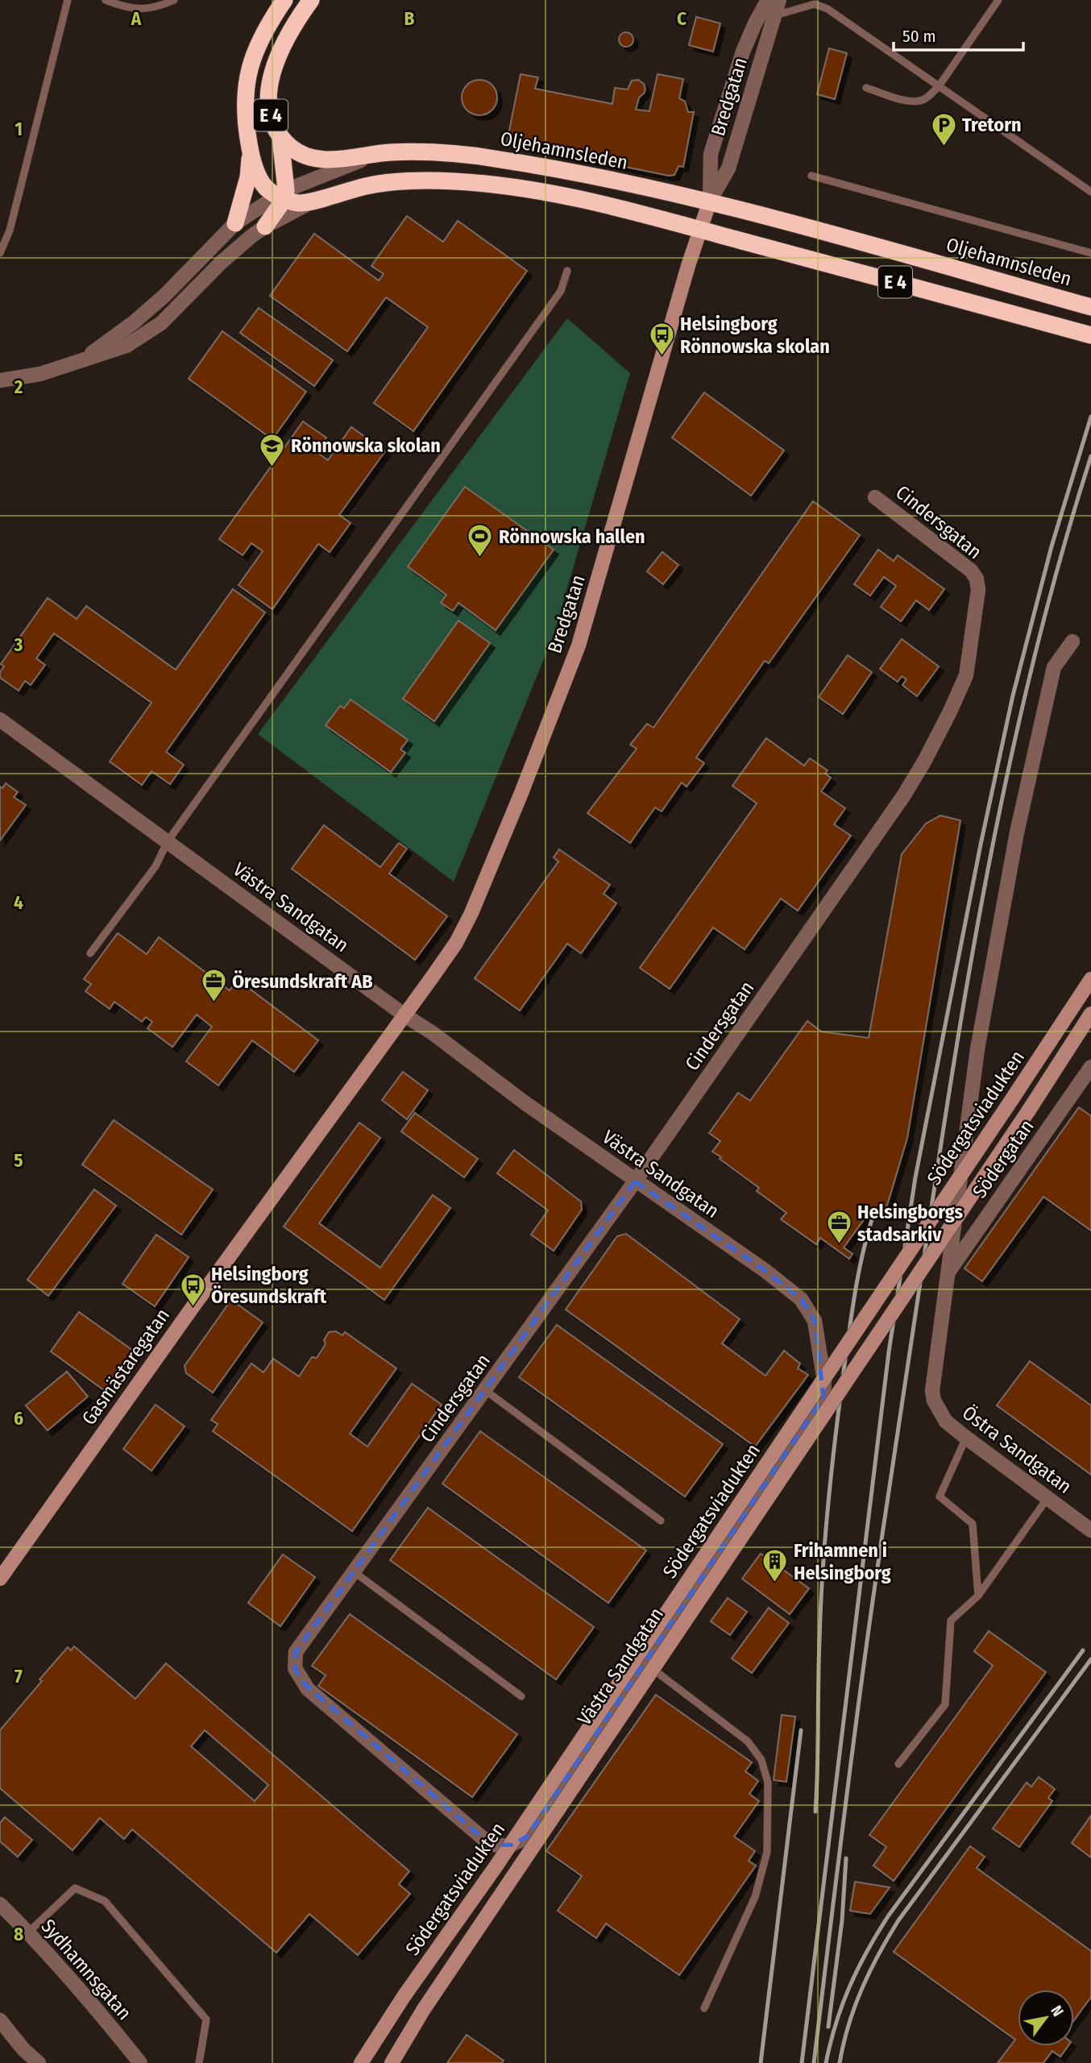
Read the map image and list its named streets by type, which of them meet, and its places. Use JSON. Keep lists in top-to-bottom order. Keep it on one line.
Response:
{"streets":{"highway":["E 4","Oljehamnsleden"],"main road":["Bredgatan","Södergatsviadukten","Gasmästaregatan"],"street":["Cindersgatan","Västra Sandgatan","Södergatan","Östra Sandgatan","Sydhamnsgatan"]},"crossings":[["Bredgatan","Oljehamnsleden"],["Bredgatan","Västra Sandgatan"],["Bredgatan","Gasmästaregatan"],["E 4","Oljehamnsleden"],["Cindersgatan","Västra Sandgatan"],["Västra Sandgatan","Gasmästaregatan"],["Södergatan","Östra Sandgatan"]],"places":{"parking":["Tretorn"],"bus stop":["Helsingborg Rönnowska skolan","Helsingborg Öresundskraft"],"school or university":["Rönnowska skolan"],"sports":["Rönnowska hallen"],"office":["Öresundskraft AB","Helsingborgs stadsarkiv"],"building":["Frihamnen i Helsingborg"]},"scale_bar":"50 m","north":"top right","grid":{"columns":["A","B","C"],"rows":["1","2","3","4","5","6","7","8"]}}
